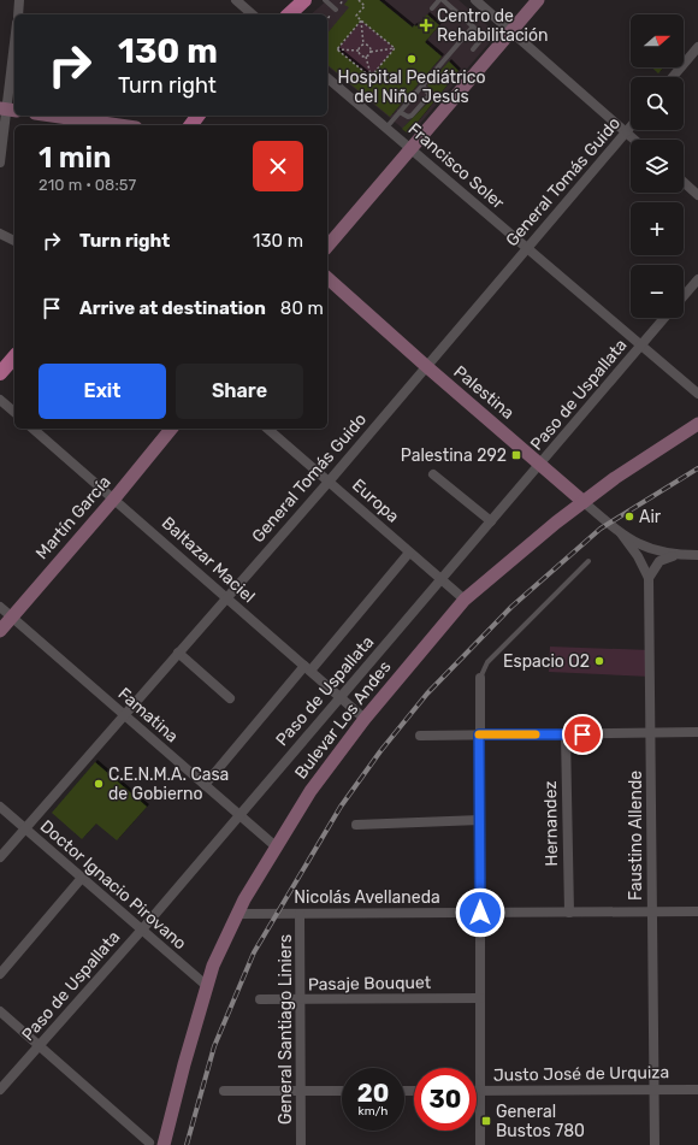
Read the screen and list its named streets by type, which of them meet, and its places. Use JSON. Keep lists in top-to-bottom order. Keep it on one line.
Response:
{"streets":{"main road":["Palestina","Martín García","Bulevar Los Andes"],"street":["Francisco Soler","General Tomás Guido","Paso de Uspallata","Europa","Baltazar Maciel","Famatina","Hernandez","Faustino Allende","Doctor Ignacio Pirovano","Nicolás Avellaneda","Pasaje Bouquet","General Santiago Liniers","Justo José de Urquiza"]},"crossings":[["Francisco Soler","General Tomás Guido"],["Francisco Soler","Paso de Uspallata"],["General Tomás Guido","Palestina"],["General Tomás Guido","Europa"],["General Tomás Guido","Baltazar Maciel"],["General Tomás Guido","Famatina"],["General Tomás Guido","Doctor Ignacio Pirovano"],["Palestina","Paso de Uspallata"],["Palestina","Bulevar Los Andes"],["Palestina","Faustino Allende"],["Paso de Uspallata","Europa"],["Paso de Uspallata","Baltazar Maciel"],["Paso de Uspallata","Famatina"],["Paso de Uspallata","Doctor Ignacio Pirovano"],["Europa","Bulevar Los Andes"],["Martín García","Baltazar Maciel"],["Martín García","Famatina"],["Baltazar Maciel","Bulevar Los Andes"],["Famatina","Bulevar Los Andes"],["Bulevar Los Andes","Doctor Ignacio Pirovano"],["Bulevar Los Andes","Nicolás Avellaneda"],["Hernandez","Nicolás Avellaneda"],["Faustino Allende","Nicolás Avellaneda"],["Faustino Allende","Justo José de Urquiza"],["Nicolás Avellaneda","General Santiago Liniers"],["Pasaje Bouquet","General Santiago Liniers"]],"places":{"health":["Centro de Rehabilitación"],"other":["Hospital Pediátrico del Niño Jesús","Air","Espacio O2","C.E.N.M.A. Casa de Gobierno"],"transit":["Palestina 292","General Bustos 780"]},"north":"right","page":{"map_buttons":["+","−"],"turn":["130 m","Turn right"],"heading":["1 min","210 m · 08:57"],"list":[{"name":"Turn right","value":"130 m"},{"name":"Arrive at destination","value":"80 m"}],"buttons":["Exit","Share"],"speed":"20 km/h","limit":"30"}}
